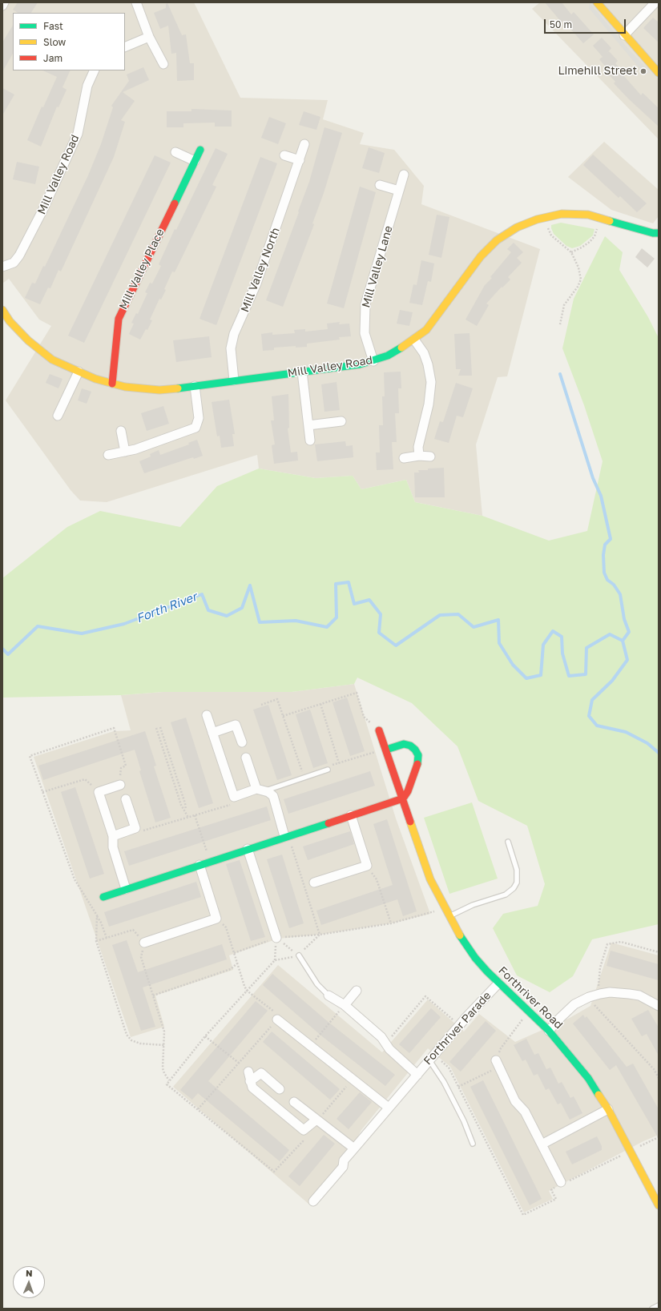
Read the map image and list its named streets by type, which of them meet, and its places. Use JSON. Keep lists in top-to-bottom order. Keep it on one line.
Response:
{"streets":{"street":["Mill Valley Road","Mill Valley Lane","Mill Valley Place","Mill Valley North","Forthriver Road","Forthriver Parade"]},"crossings":[["Mill Valley Road","Mill Valley Lane"],["Mill Valley Road","Mill Valley Place"],["Mill Valley Road","Mill Valley North"],["Forthriver Road","Forthriver Parade"]],"water":["Forth River"],"places":["Limehill Street"],"legend":["Fast","Slow","Jam"],"scale_bar":"50 m","north":"top"}
